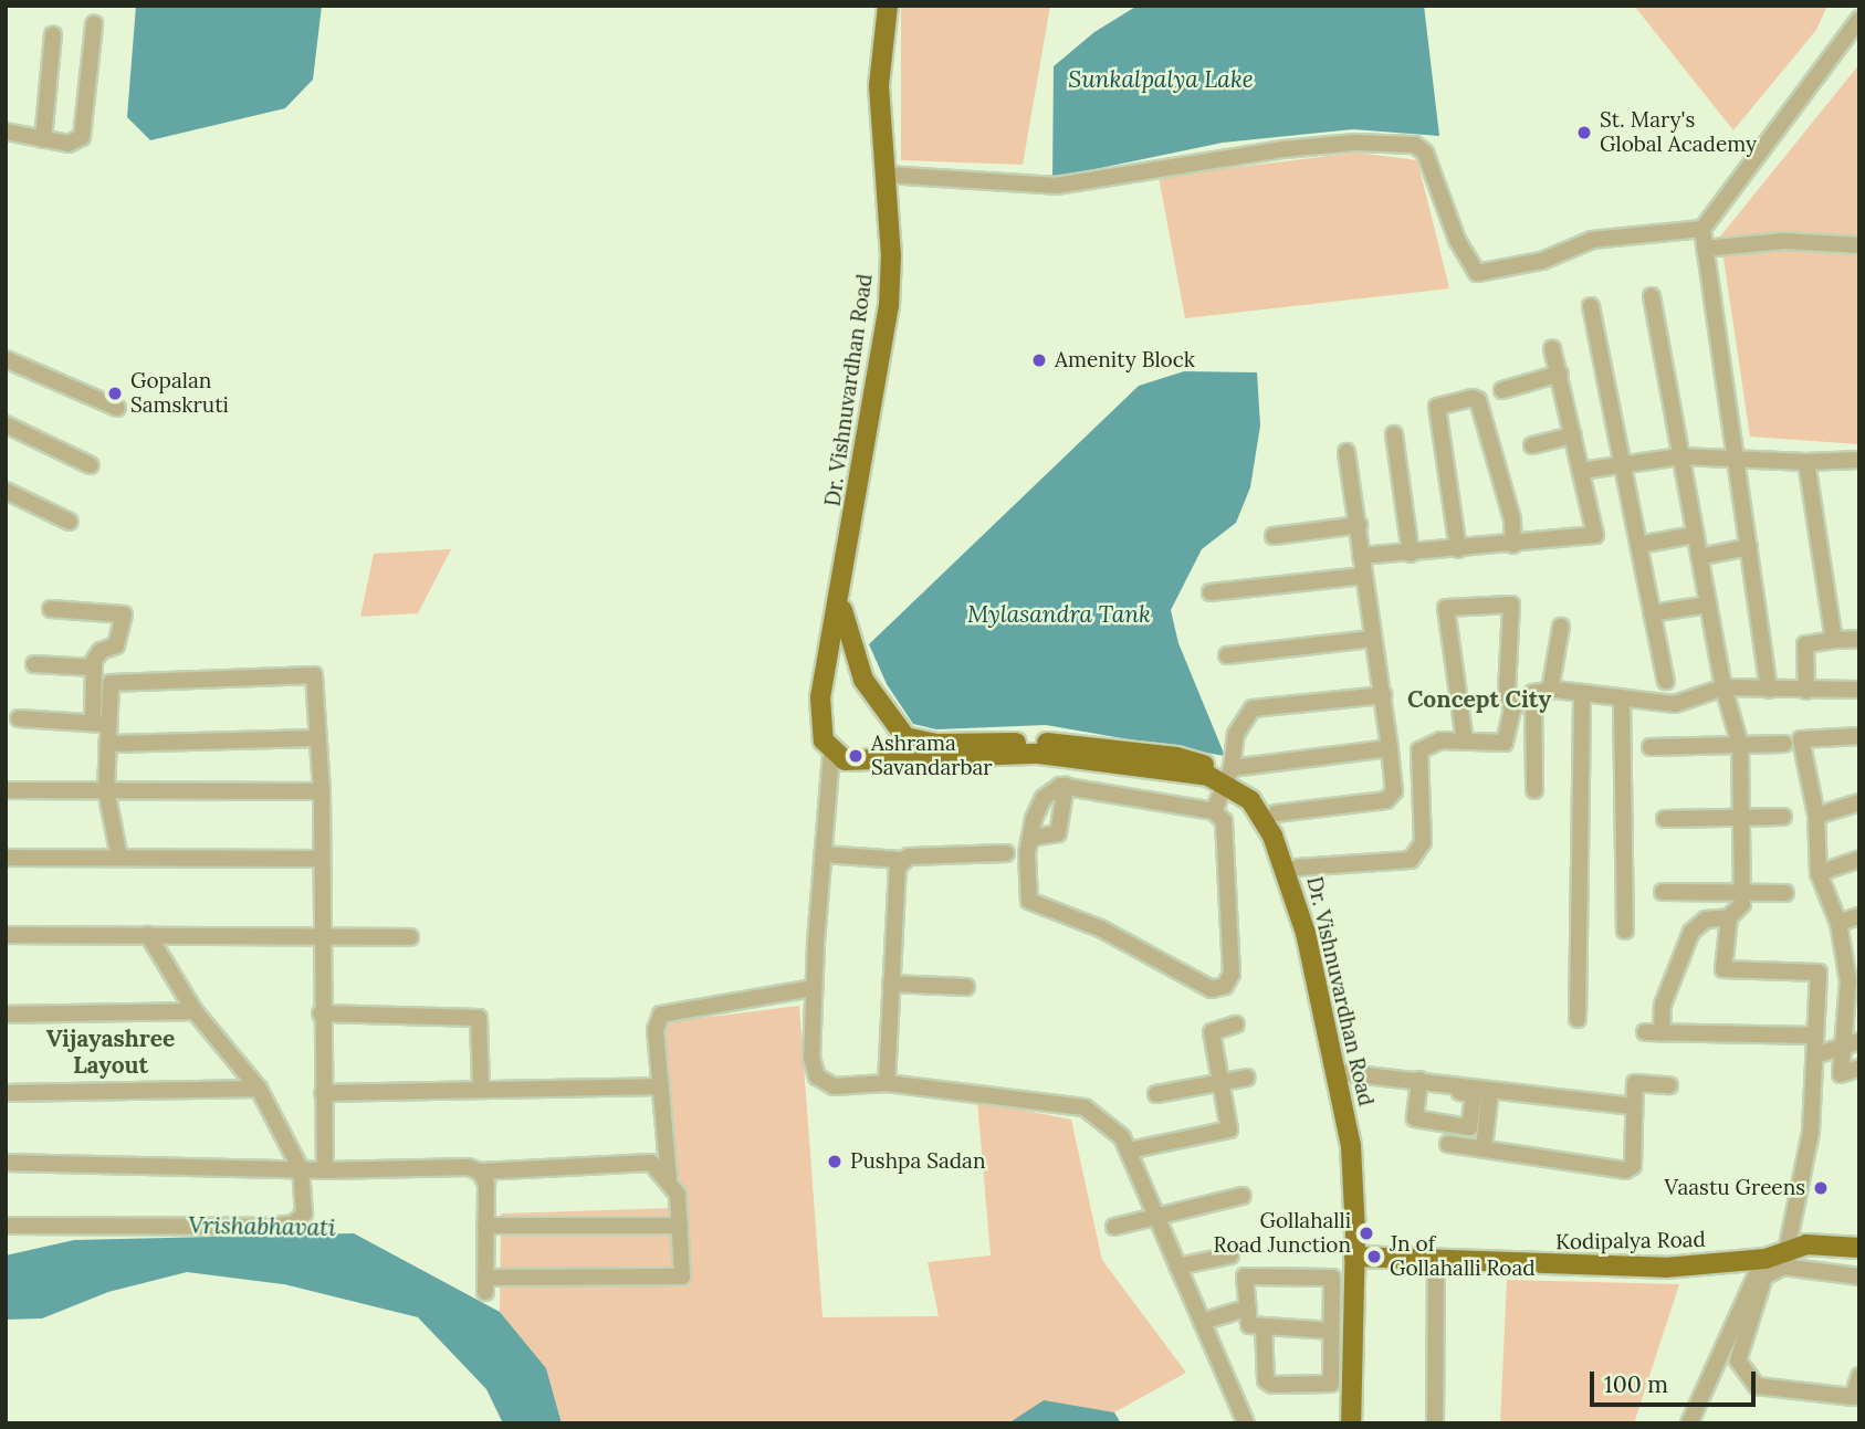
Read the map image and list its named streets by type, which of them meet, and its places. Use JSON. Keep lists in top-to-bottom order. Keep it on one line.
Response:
{"streets":{"main road":["Dr. Vishnuvardhan Road","Kodipalya Road"]},"crossings":[["Dr. Vishnuvardhan Road","Kodipalya Road"]],"districts":["Concept City","Vijayashree Layout"],"water":["Sunkalpalya Lake","Mylasandra Tank","Vrishabhavati"],"places":["St. Mary's Global Academy","Amenity Block","Gopalan Samskruti","Ashrama Savandarbar","Pushpa Sadan","Vaastu Greens","Gollahalli Road Junction","Jn of Gollahalli Road"],"scale_bar":"100 m"}
